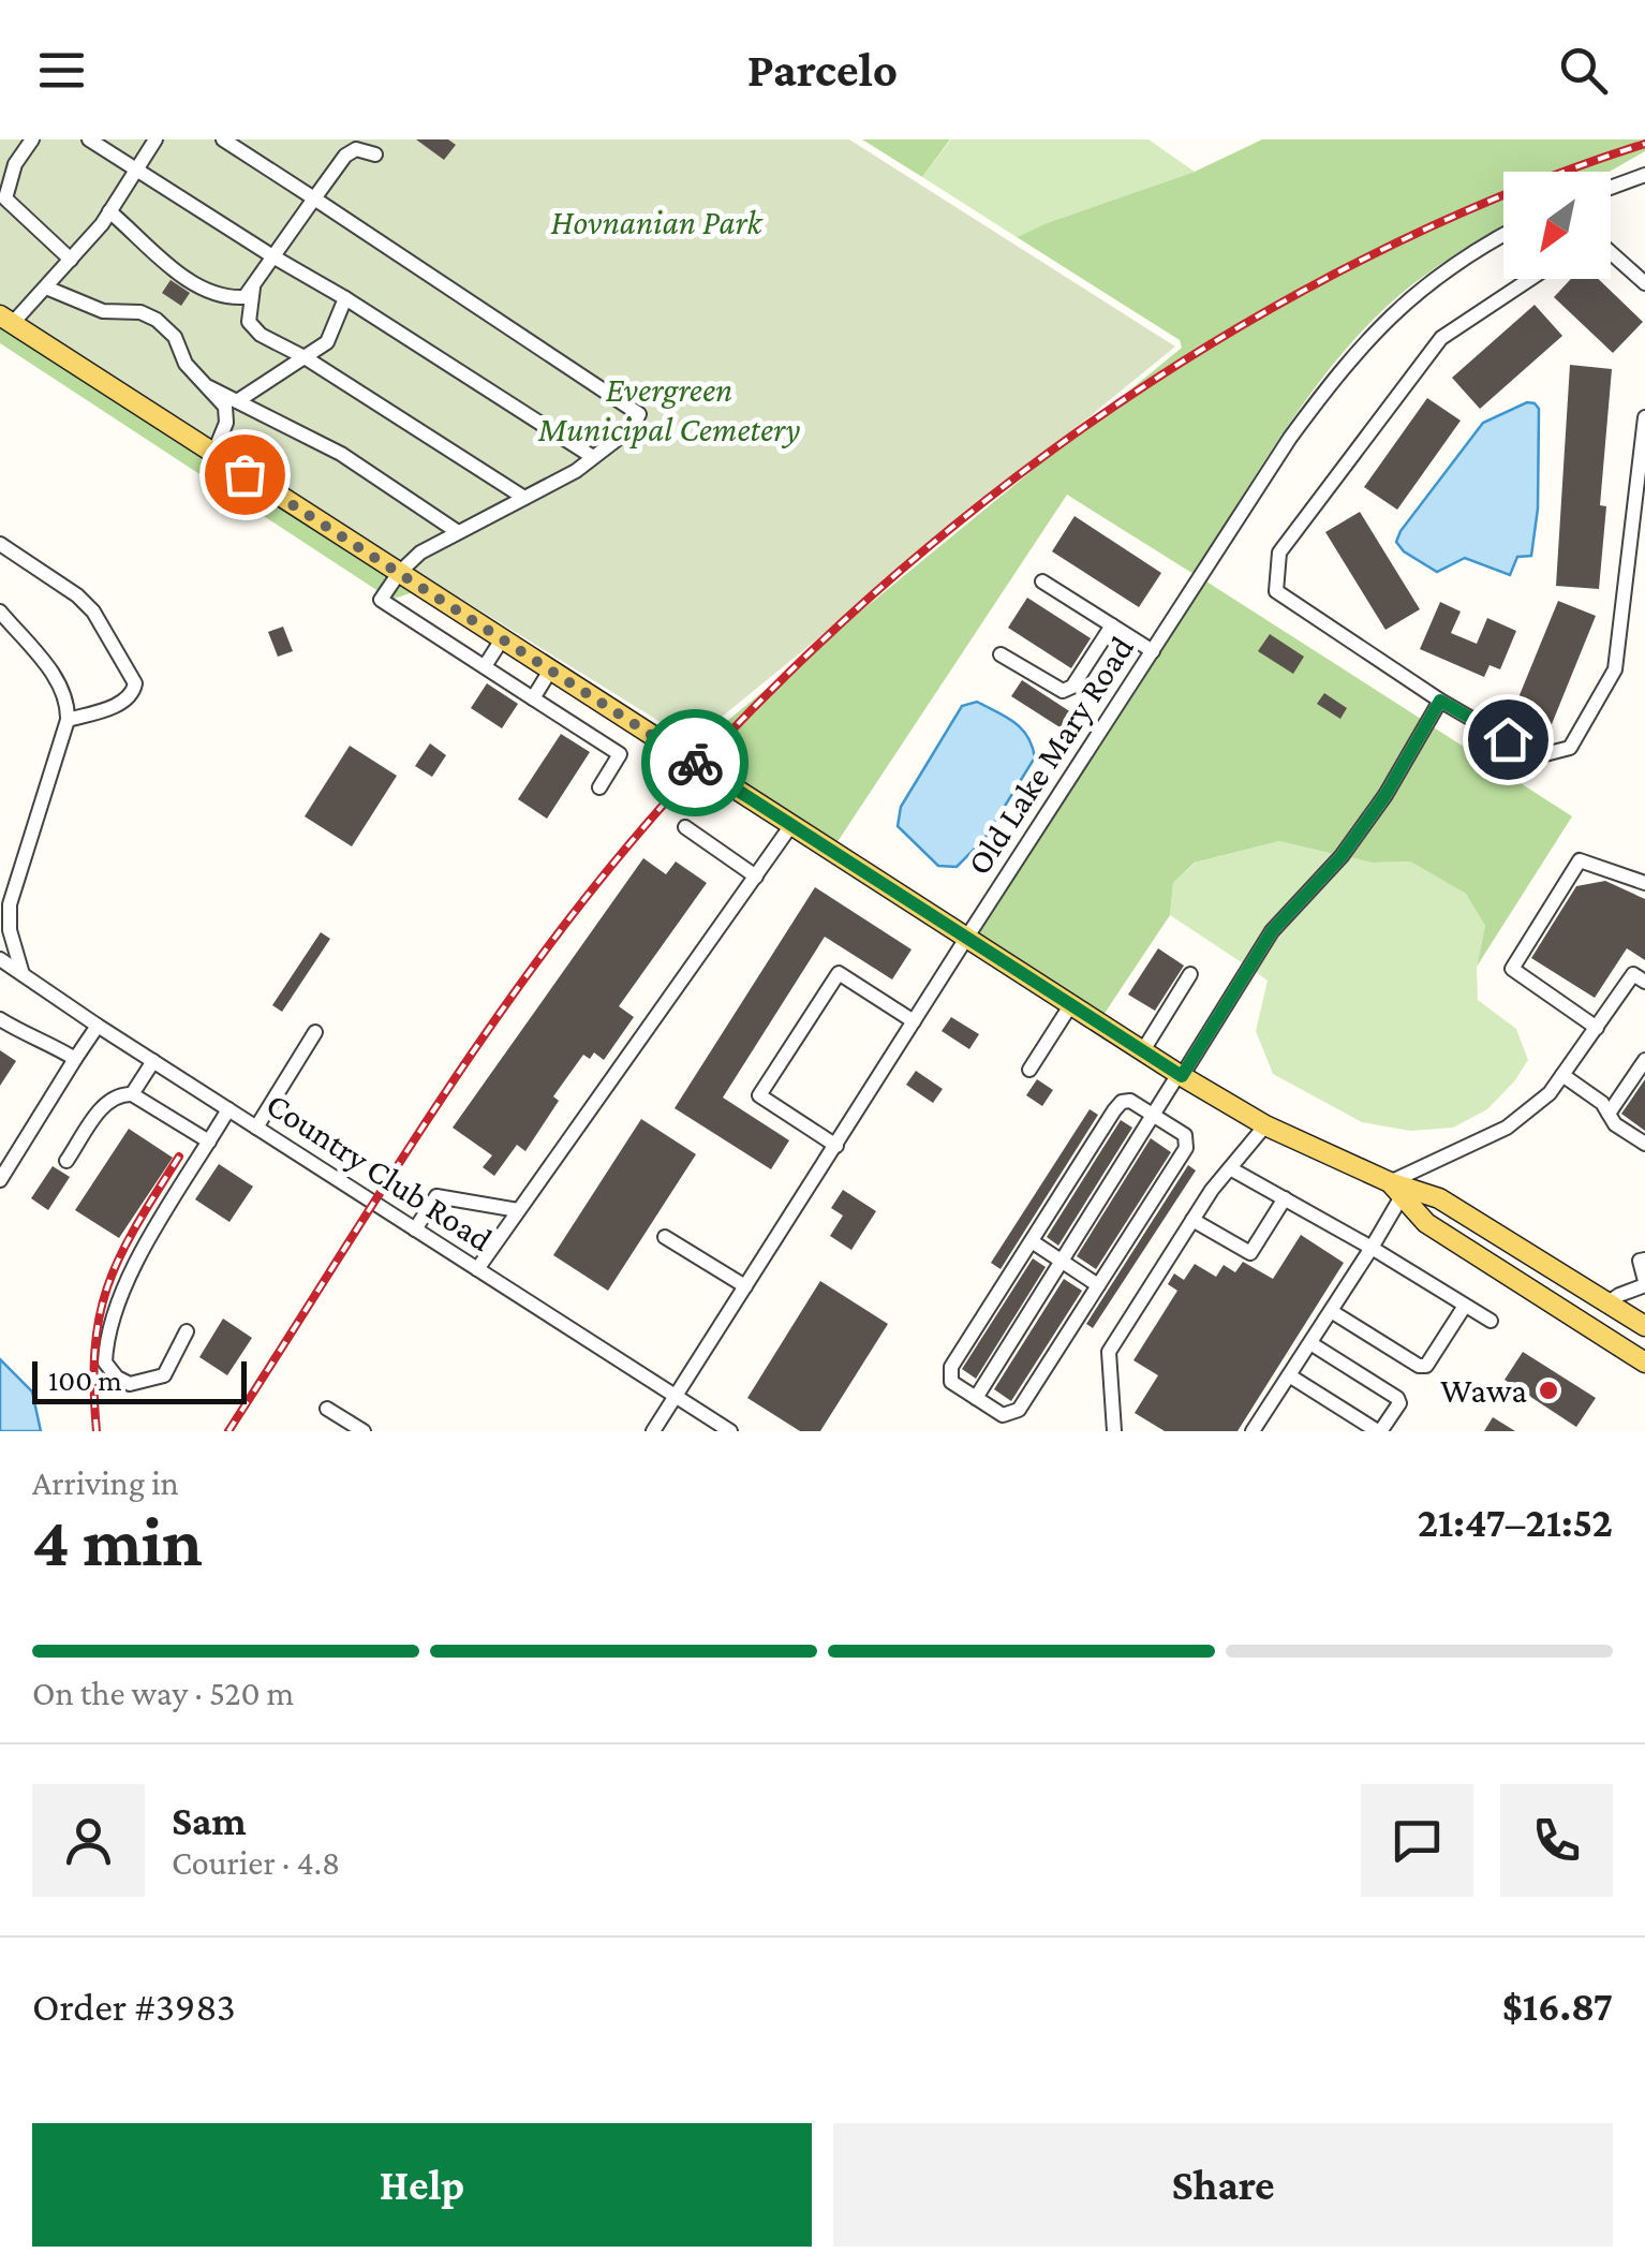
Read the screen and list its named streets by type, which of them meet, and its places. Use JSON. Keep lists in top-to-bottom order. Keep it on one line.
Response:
{"streets":{"street":["Old Lake Mary Road","Country Club Road"]},"crossings":[["Old Lake Mary Road","Country Club Road"]],"parks":["Hovnanian Park","Evergreen Municipal Cemetery"],"places":["Wawa"],"scale_bar":"100 m","north":"bottom left","page":{"header":"Parcelo","scale":"100 m","heading":["4 min","Arriving in","21:47–21:52"],"panel":["Sam","Courier · 4.8","Order #3983","$16.87"],"bar":"On the way · 520 m","buttons":["Help","Share"]}}
